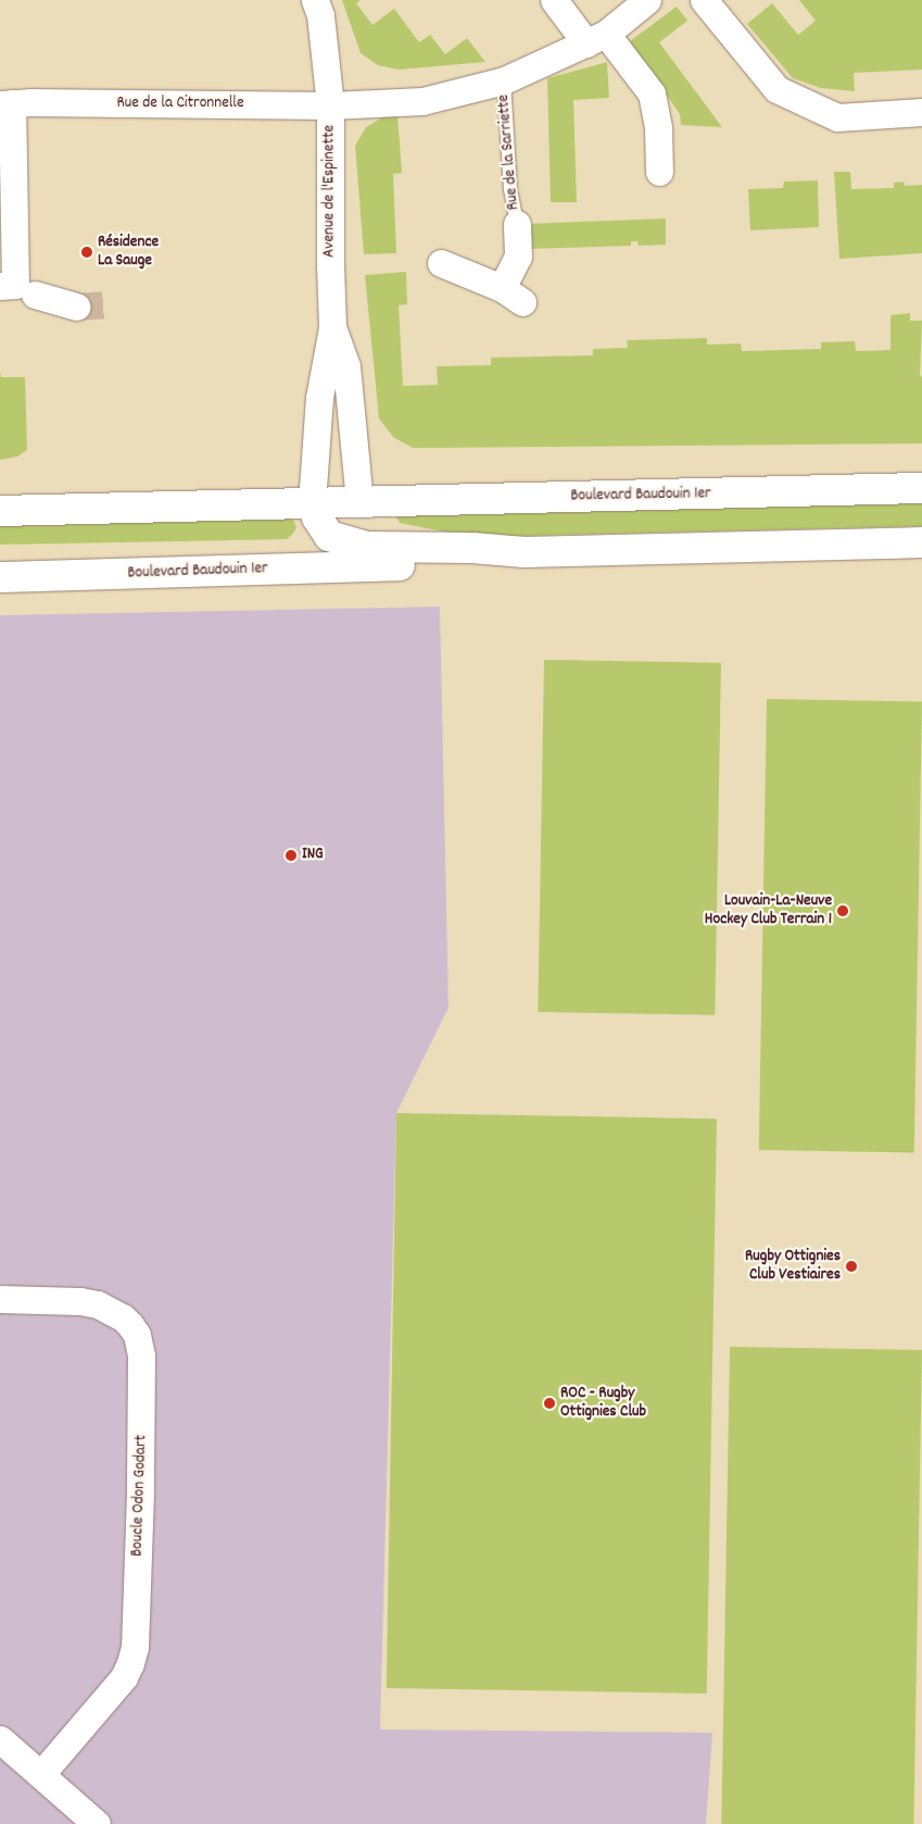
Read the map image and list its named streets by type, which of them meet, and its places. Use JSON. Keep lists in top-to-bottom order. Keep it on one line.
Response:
{"streets":{"main road":["Boulevard Baudouin 1er"],"street":["Rue de la Citronnelle","Avenue de l'Espinette","Boucle Odon Godart"],"lane":["Rue de la Sarriette"]},"crossings":[["Rue de la Citronnelle","Avenue de l'Espinette"],["Rue de la Sarriette","Avenue de l'Espinette"],["Avenue de l'Espinette","Boulevard Baudouin 1er"]],"places":["Résidence La Sauge","ING","Louvain-La-Neuve Hockey Club Terrain 1","Rugby Ottignies Club Vestiaires","ROC - Rugby Ottignies Club"]}
